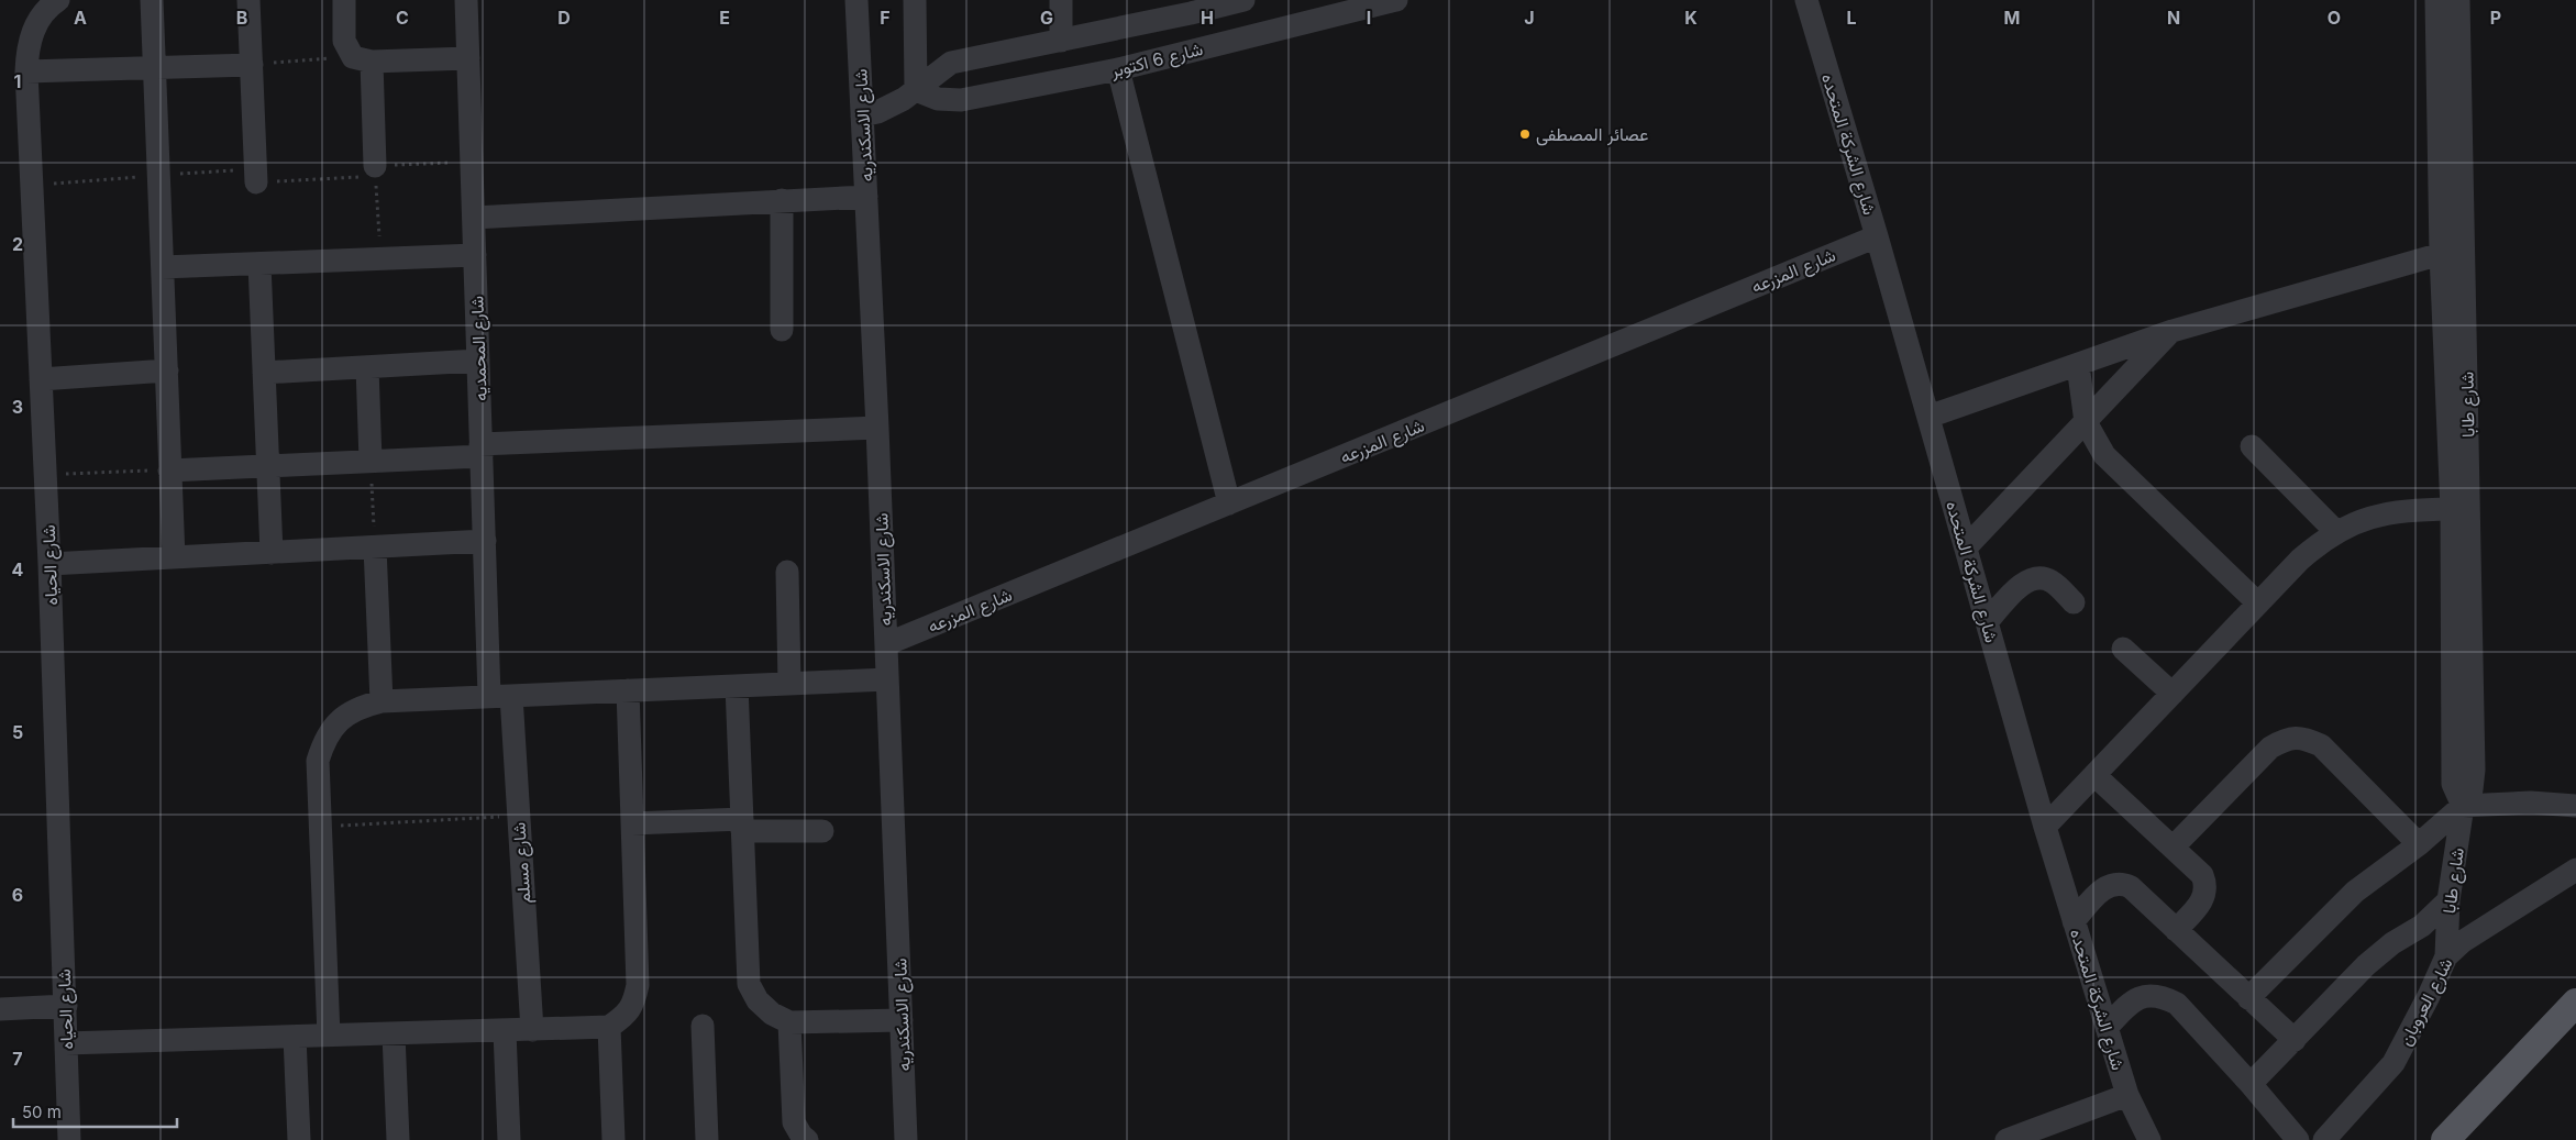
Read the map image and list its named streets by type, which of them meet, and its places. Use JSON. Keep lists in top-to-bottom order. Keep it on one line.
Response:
{"streets":{"street":["شارع 6 اكتوبر","شارع الاسكندريه","شارع الشركة المتحده","شارع المزرعه","شارع المحمديه","شارع طابا","شارع الحياه","شارع مسلم","شارع العروبان"]},"crossings":[["شارع 6 اكتوبر","شارع الاسكندريه"],["شارع الاسكندريه","شارع المزرعه"],["شارع الشركة المتحده","شارع المزرعه"],["شارع المحمديه","شارع مسلم"],["شارع طابا","شارع العروبان"]],"places":["عصائر المصطفى"],"scale_bar":"50 m","grid":{"columns":["A","B","C","D","E","F","G","H","I","J","K","L","M","N","O","P"],"rows":["1","2","3","4","5","6","7"]}}
